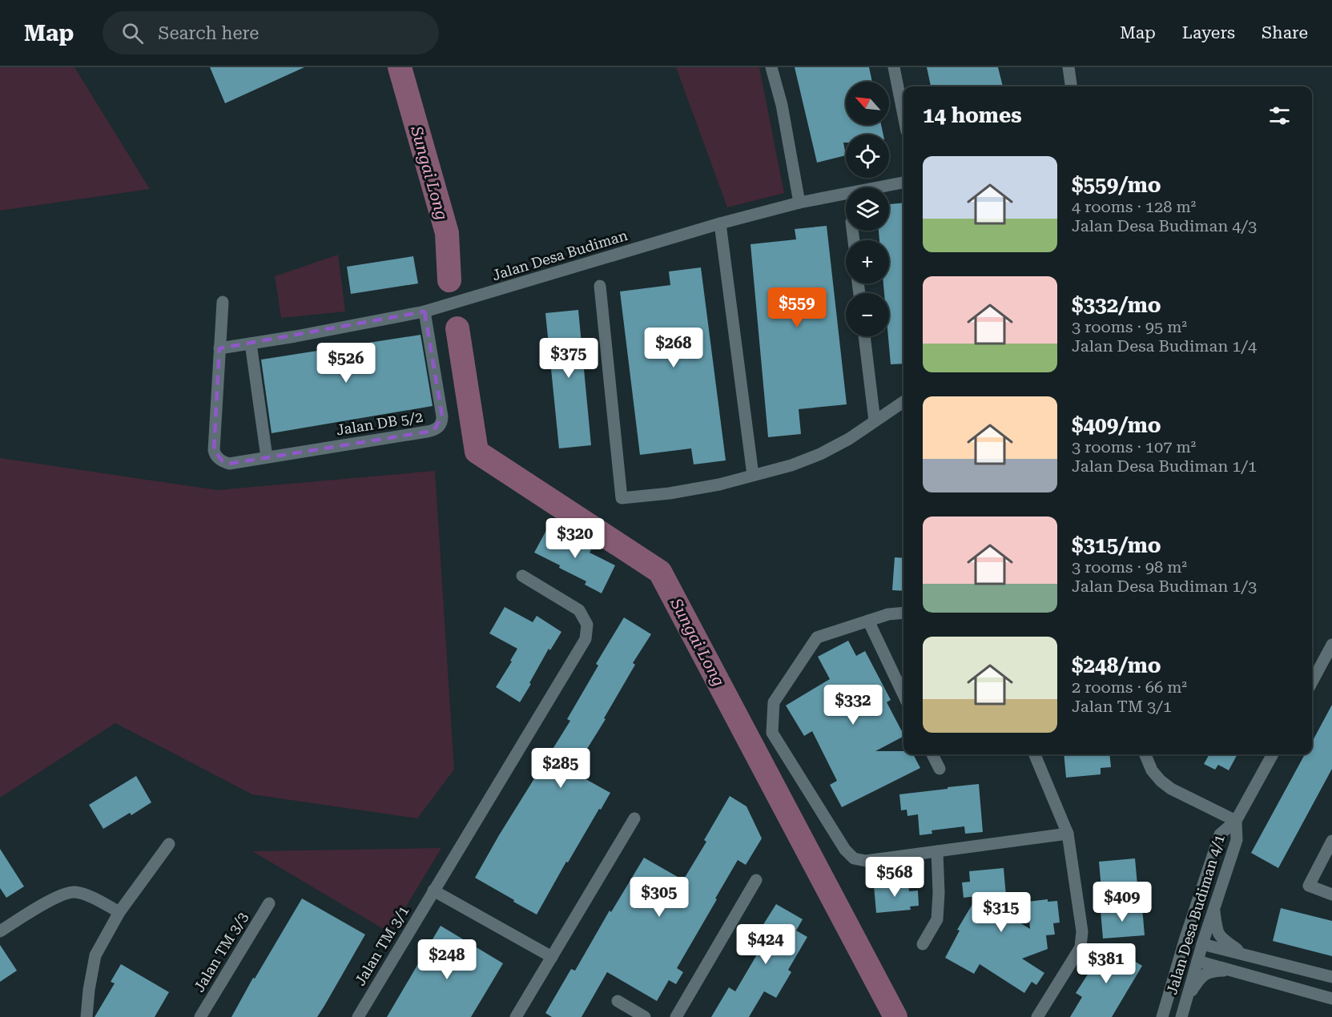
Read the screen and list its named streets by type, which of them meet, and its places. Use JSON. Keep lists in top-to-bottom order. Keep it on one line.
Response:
{"streets":{"street":["Jalan Desa Budiman","Jalan DB 5/2","Jalan Desa Budiman 4/1","Jalan TM 3/1","Jalan TM 3/3"]},"crossings":[["Jalan Desa Budiman","Jalan DB 5/2"]],"water":["Sungai Long"],"north":"top left","page":{"header":"Map","search":"Search here","nav":["Map","Layers","Share"],"map_buttons":["+","−"],"heading":"14 homes","list":[{"name":"$559/mo","note":"4 rooms · 128 m² · Jalan Desa Budiman 4/3"},{"name":"$332/mo","note":"3 rooms · 95 m² · Jalan Desa Budiman 1/4"},{"name":"$409/mo","note":"3 rooms · 107 m² · Jalan Desa Budiman 1/1"},{"name":"$315/mo","note":"3 rooms · 98 m² · Jalan Desa Budiman 1/3"},{"name":"$248/mo","note":"2 rooms · 66 m² · Jalan TM 3/1"}],"price":["$559","$268","$375","$526","$320","$332","$285","$568","$305","$409","$315","$424","$248","$381"]}}
